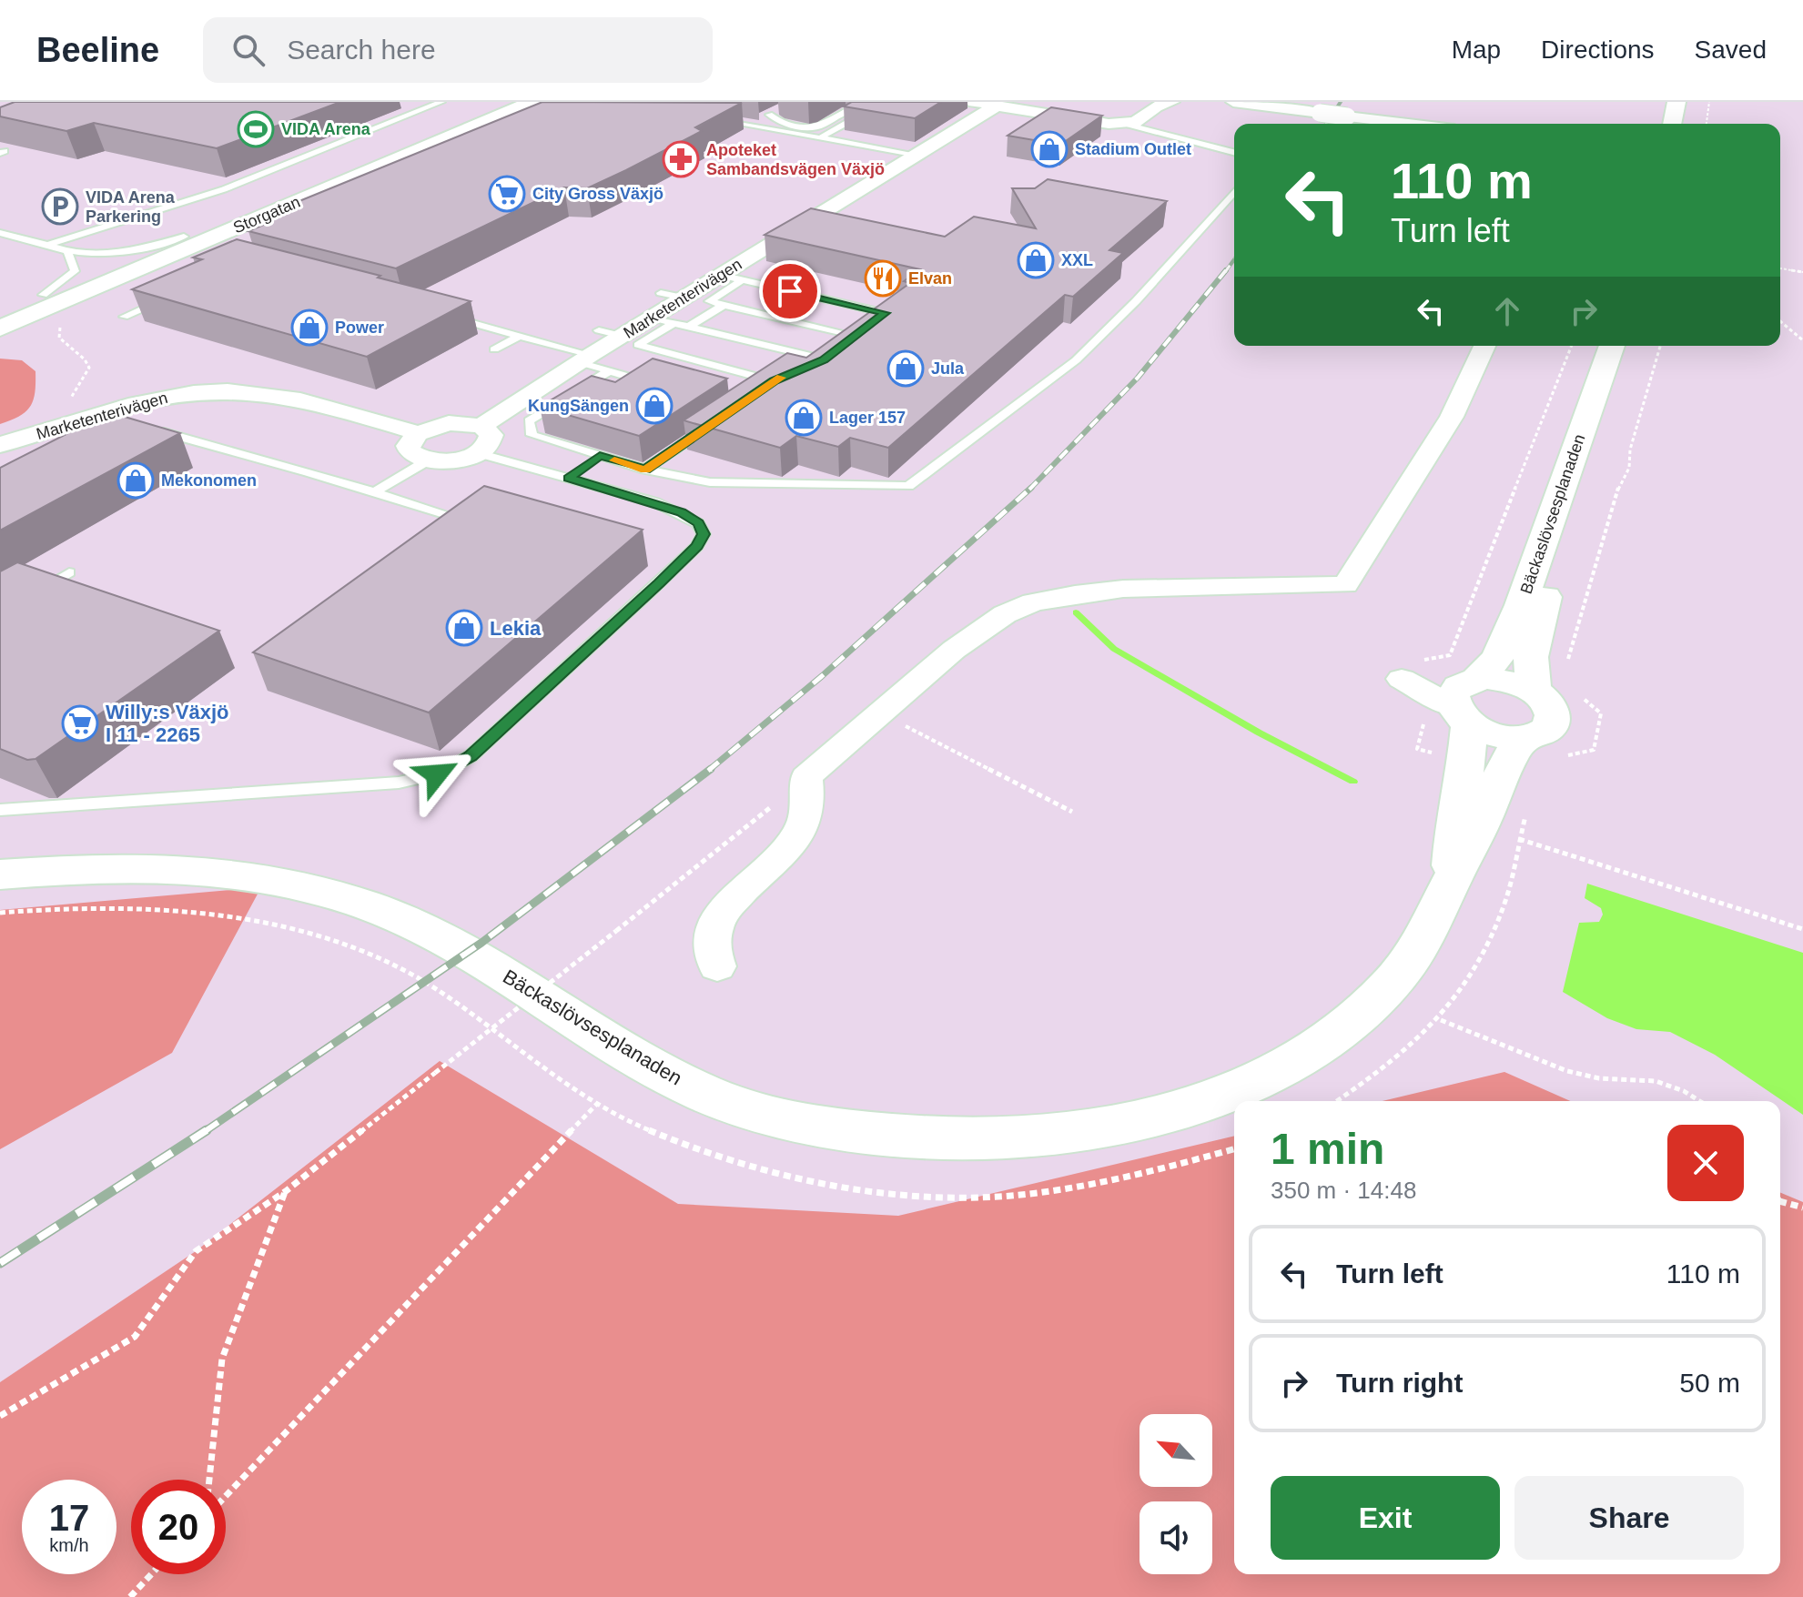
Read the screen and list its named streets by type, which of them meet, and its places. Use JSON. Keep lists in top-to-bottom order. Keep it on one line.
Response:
{"streets":{"street":["Storgatan","Marketenterivägen","Bäckaslövsesplanaden"]},"places":{"sports":["VIDA Arena"],"shop":["Stadium Outlet","XXL","Power","Jula","KungSängen","Lager 157","Mekonomen","Lekia"],"pharmacy":["Apoteket Sambandsvägen Växjö"],"supermarket":["City Gross Växjö","Willy:s Växjö I 11 - 2265"],"parking":["VIDA Arena Parkering"],"restaurant":["Elvan"]},"north":"top left","page":{"header":"Beeline","search":"Search here","nav":["Map","Directions","Saved"],"turn":["110 m","Turn left"],"heading":["1 min","350 m · 14:48"],"list":[{"name":"Turn left","value":"110 m"},{"name":"Turn right","value":"50 m"}],"buttons":["Exit","Share"],"speed":"17 km/h","limit":"20"}}
